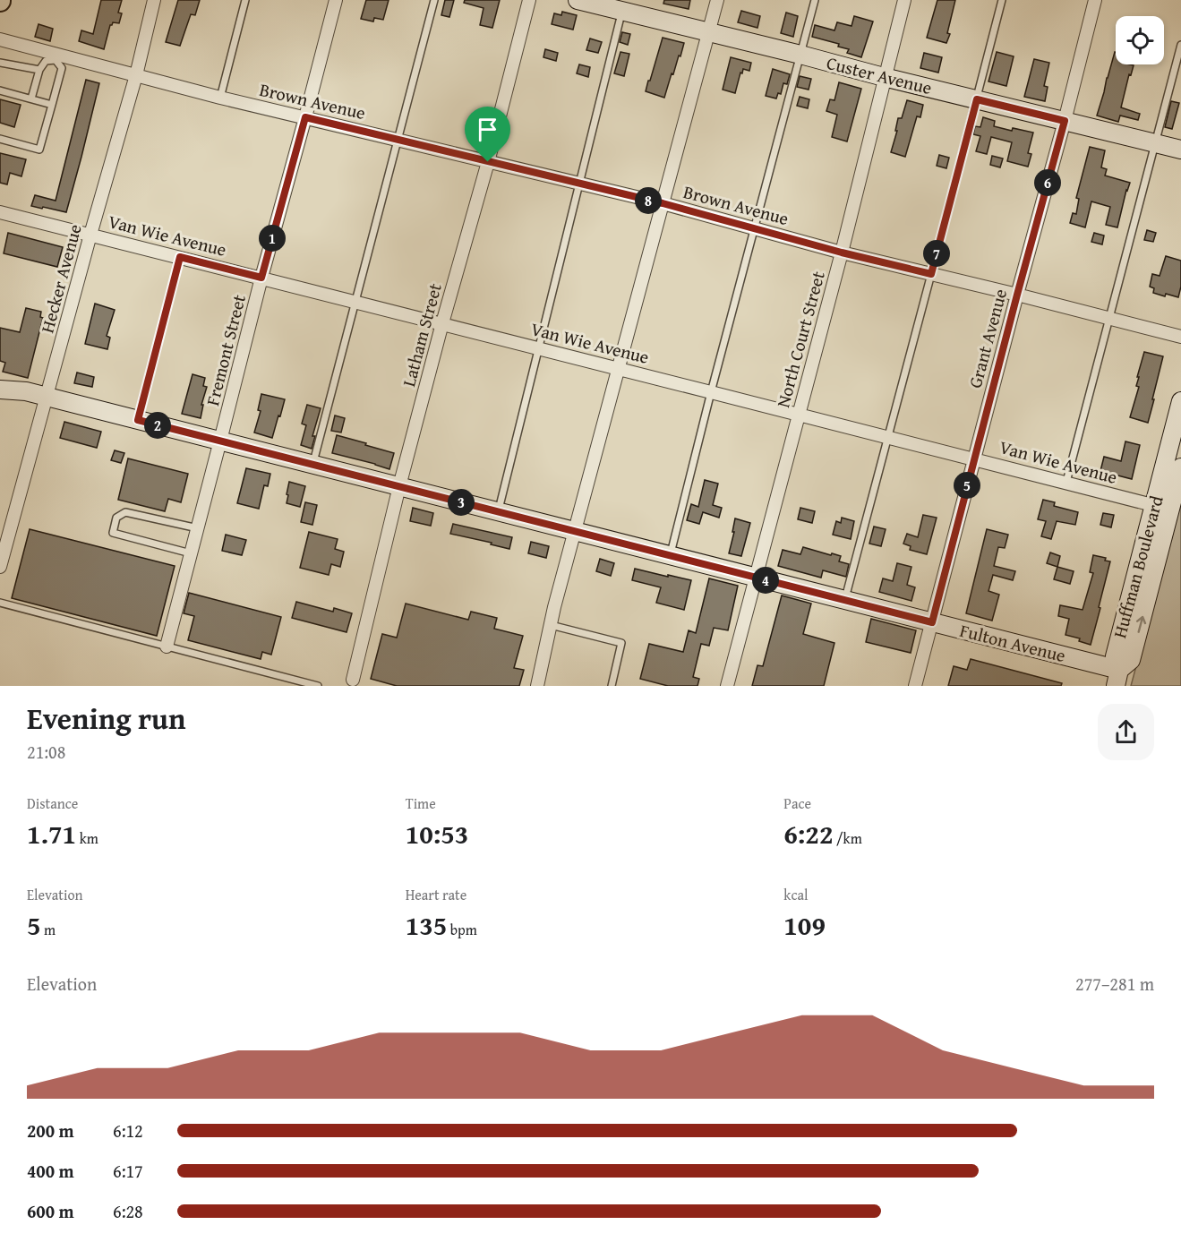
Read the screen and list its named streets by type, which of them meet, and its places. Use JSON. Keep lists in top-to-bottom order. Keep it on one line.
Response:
{"streets":{"street":["Custer Avenue","Brown Avenue","Van Wie Avenue","Hecker Avenue","Latham Street","Grant Avenue","North Court Street","Fremont Street","Huffman Boulevard","Fulton Avenue"]},"crossings":[["Custer Avenue","Grant Avenue"],["Custer Avenue","North Court Street"],["Brown Avenue","Hecker Avenue"],["Brown Avenue","Latham Street"],["Brown Avenue","Grant Avenue"],["Brown Avenue","North Court Street"],["Brown Avenue","Fremont Street"],["Van Wie Avenue","Hecker Avenue"],["Van Wie Avenue","Latham Street"],["Van Wie Avenue","Grant Avenue"],["Van Wie Avenue","North Court Street"],["Van Wie Avenue","Fremont Street"],["Van Wie Avenue","Huffman Boulevard"],["Hecker Avenue","Fulton Avenue"],["Latham Street","Fulton Avenue"],["Grant Avenue","Fulton Avenue"],["North Court Street","Fulton Avenue"],["Fremont Street","Fulton Avenue"],["Huffman Boulevard","Fulton Avenue"]],"page":{"pins":["6","8","1","7","2","5","3","4"],"heading":["Evening run","21:08"],"stats":[["Distance","1.71 km"],["Time","10:53"],["Pace","6:22 /km"],["Elevation","5 m"],["Heart rate","135 bpm"],["kcal","109"]],"chart":["Elevation","277–281 m"],"list":[{"name":"200 m","note":"6:12"},{"name":"400 m","note":"6:17"},{"name":"600 m","note":"6:28"}]}}
